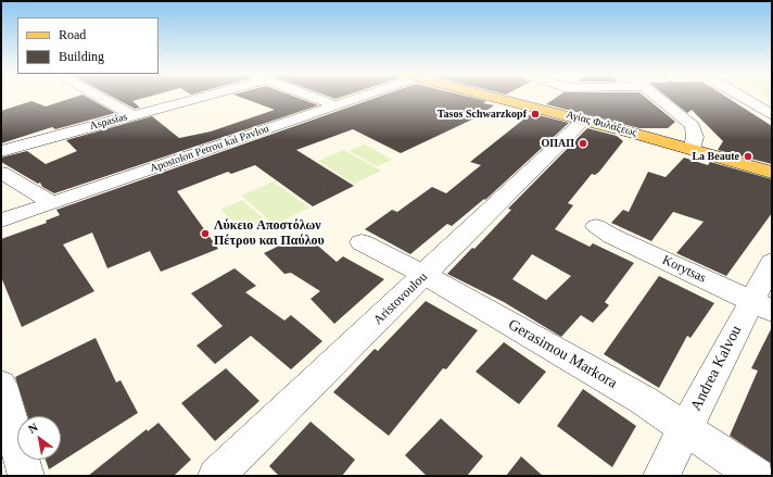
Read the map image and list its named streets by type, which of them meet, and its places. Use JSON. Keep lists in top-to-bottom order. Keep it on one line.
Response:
{"streets":{"main road":["Αγίας Φυλάξεως"],"street":["Aspasias","Apostolon Petrou kai Pavlou","Korytsas","Aristovoulou","Gerasimou Markora","Andrea Kalvou"]},"crossings":[["Αγίας Φυλάξεως","Aristovoulou"],["Korytsas","Andrea Kalvou"],["Aristovoulou","Gerasimou Markora"],["Gerasimou Markora","Andrea Kalvou"]],"places":["Tasos Schwarzkopf","ΟΠΑΠ","La Beaute","Λύκειο Αποστόλων Πέτρου και Παύλου"],"legend":["Road","Building"],"north":"top left"}
